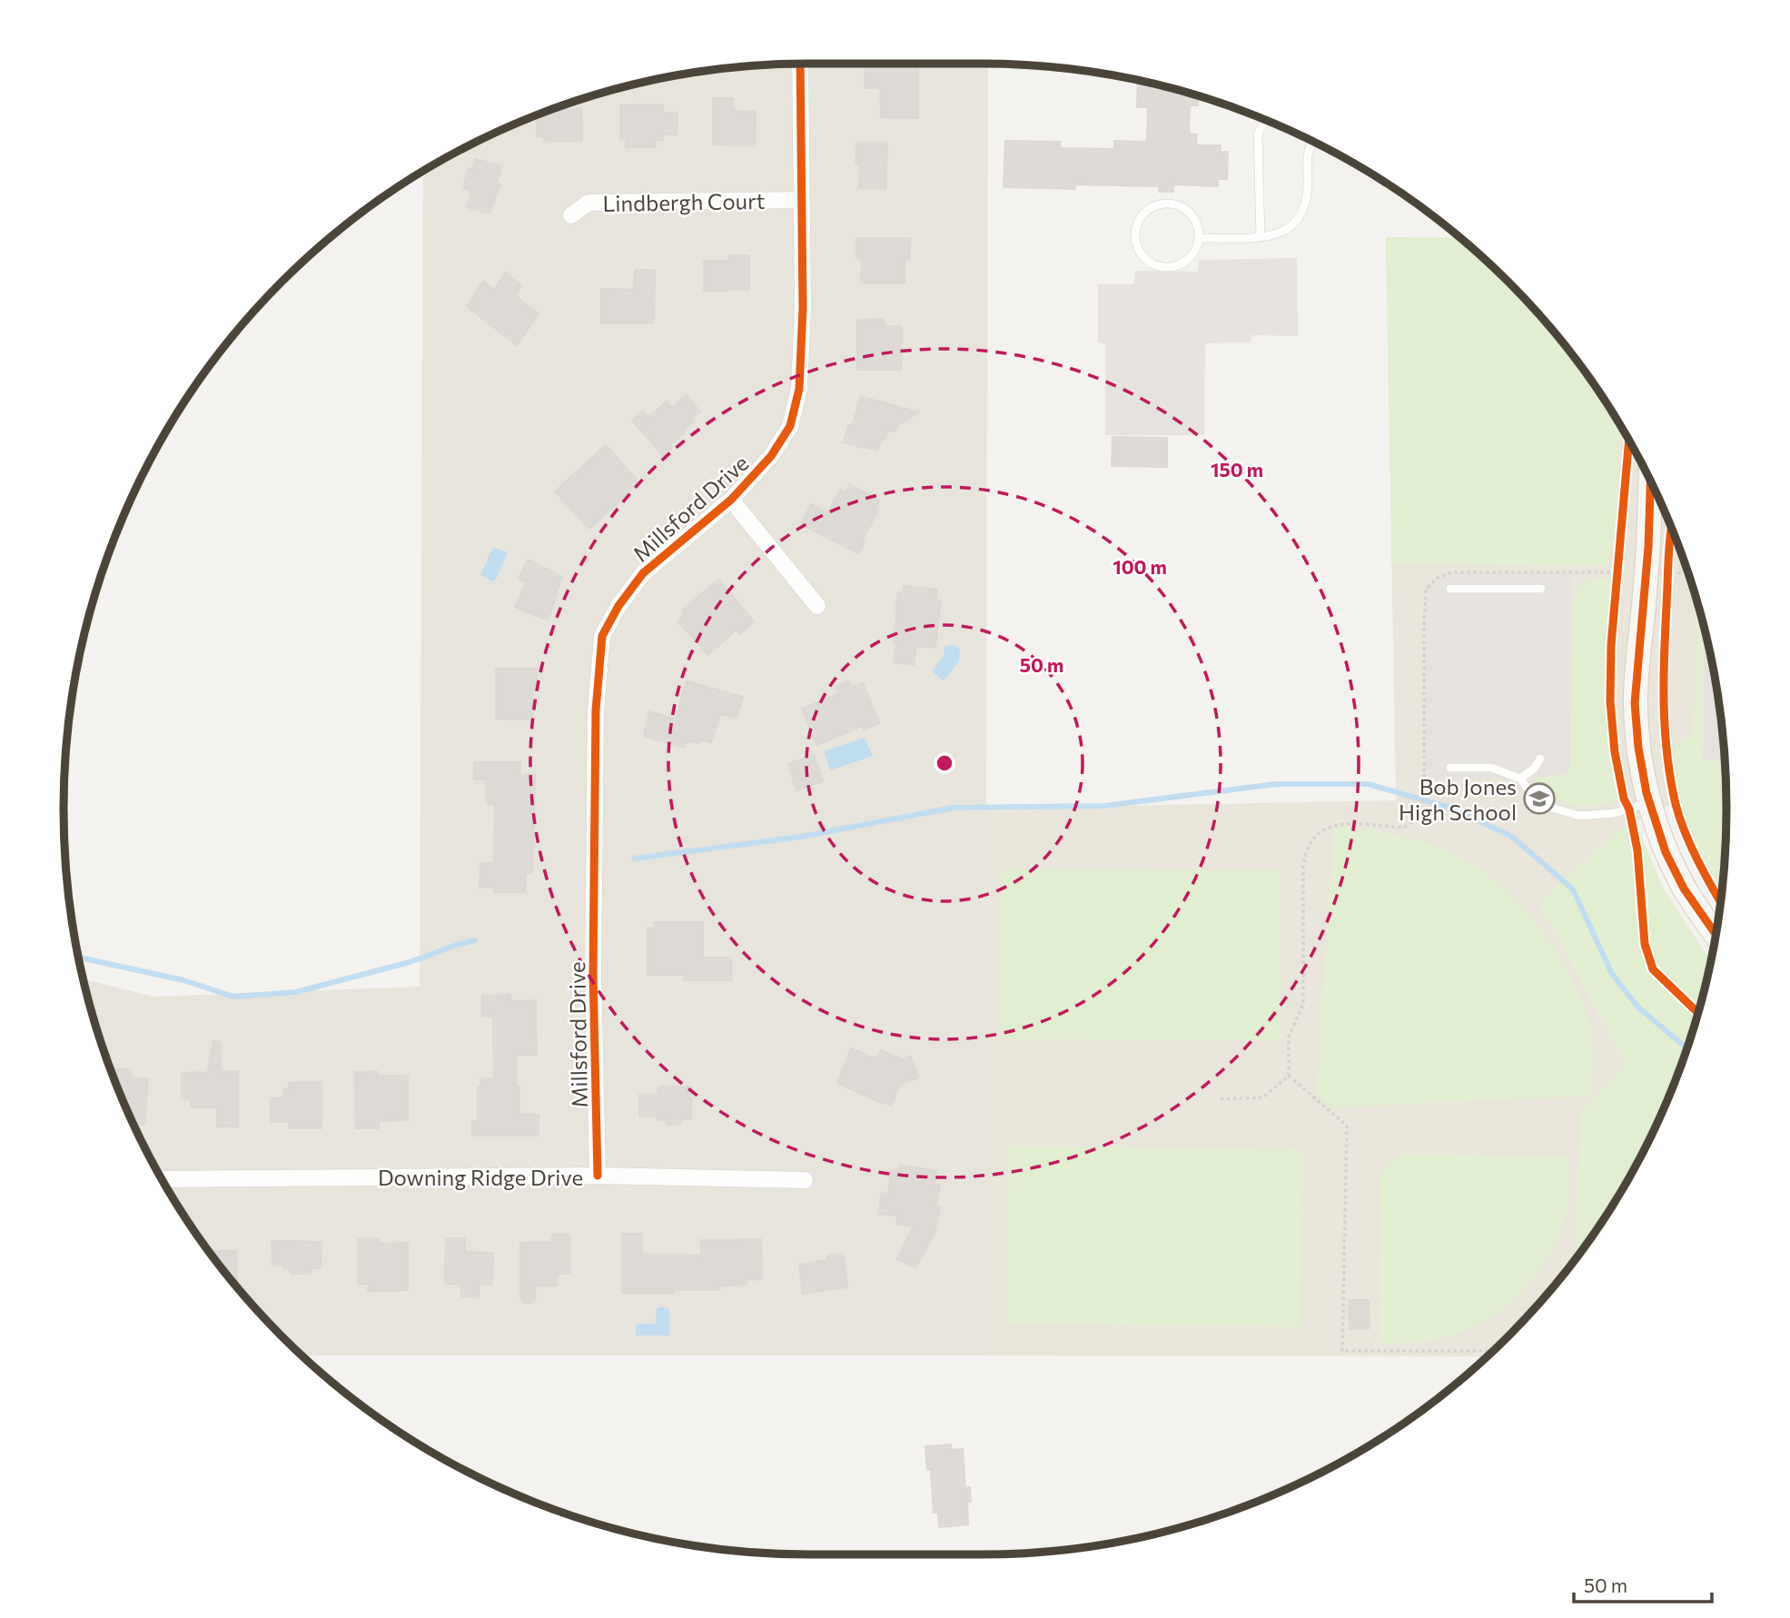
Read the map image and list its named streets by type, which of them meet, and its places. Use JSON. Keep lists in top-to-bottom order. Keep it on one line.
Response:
{"streets":{"street":["Lindbergh Court","Millsford Drive","Downing Ridge Drive"]},"crossings":[["Lindbergh Court","Millsford Drive"],["Millsford Drive","Downing Ridge Drive"]],"places":{"school or university":["Bob Jones High School"]},"scale_bar":"50 m","rings":["150 m","100 m","50 m"]}
